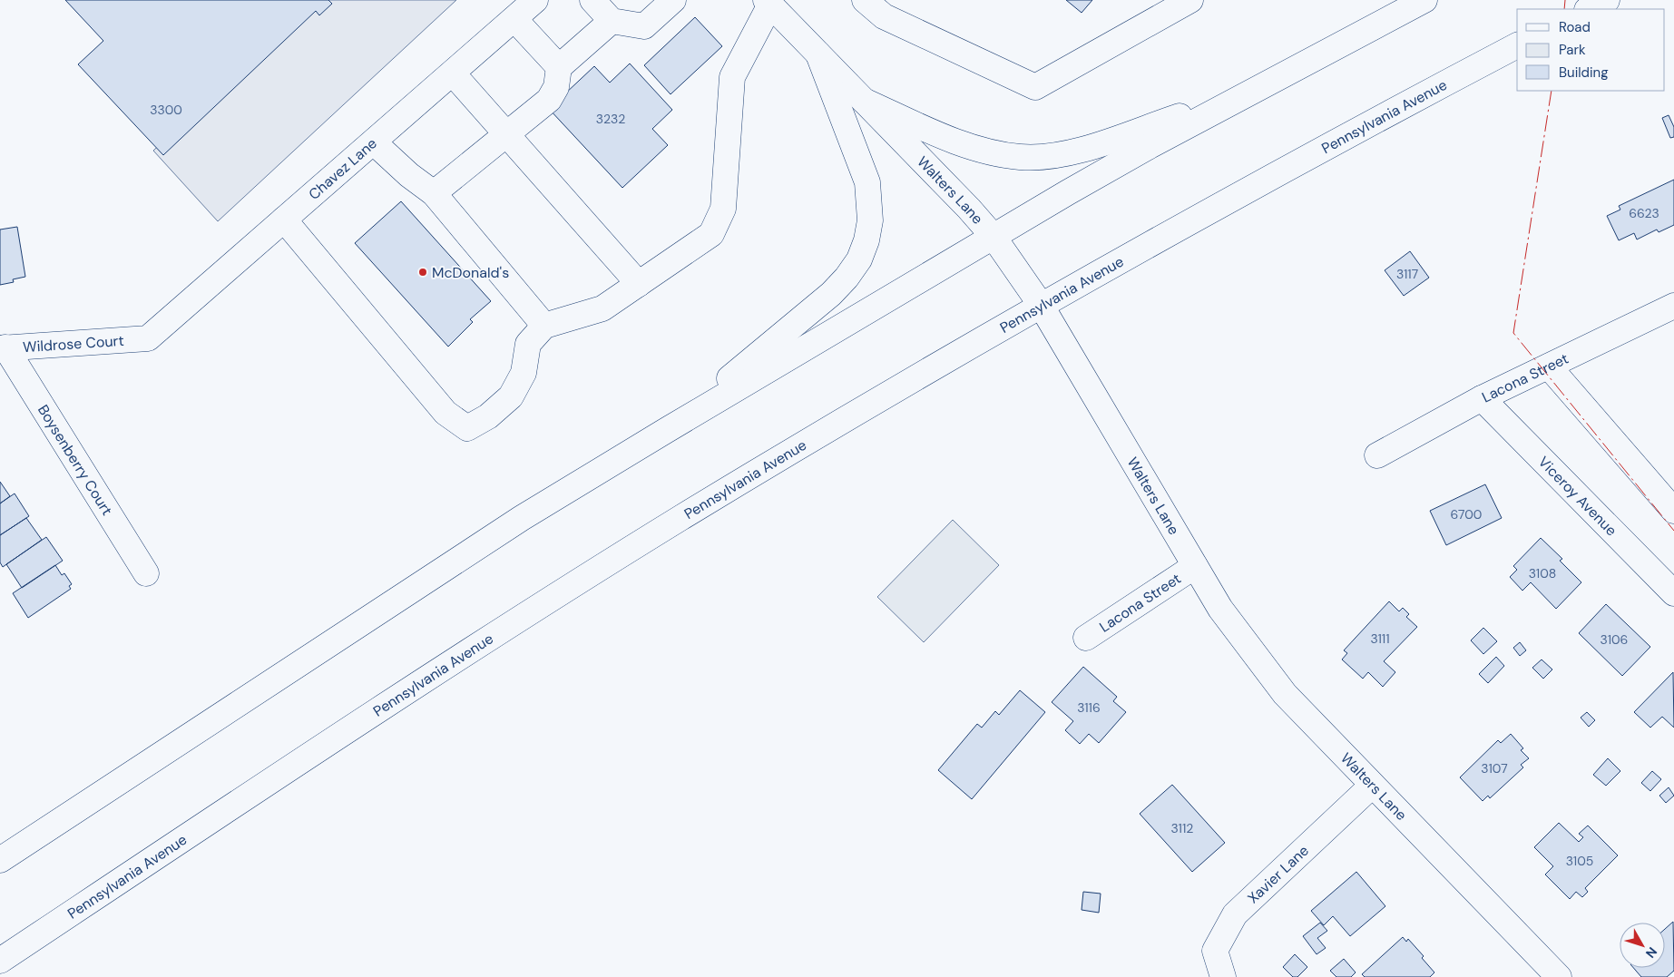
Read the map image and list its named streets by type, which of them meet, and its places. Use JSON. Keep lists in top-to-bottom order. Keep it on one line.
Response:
{"streets":{"main road":["Pennsylvania Avenue","Chavez Lane","Walters Lane","Wildrose Court","Lacona Street","Boysenberry Court","Viceroy Avenue","Xavier Lane"]},"crossings":[["Pennsylvania Avenue","Walters Lane"],["Chavez Lane","Wildrose Court"],["Walters Lane","Lacona Street"],["Walters Lane","Xavier Lane"],["Wildrose Court","Boysenberry Court"],["Lacona Street","Viceroy Avenue"]],"places":["McDonald's"],"house_numbers":["3300","3232","6623","3117","6700","3108","3111","3106","3116","3107","3112","3105"],"legend":["Road","Park","Building"],"north":"bottom right"}
